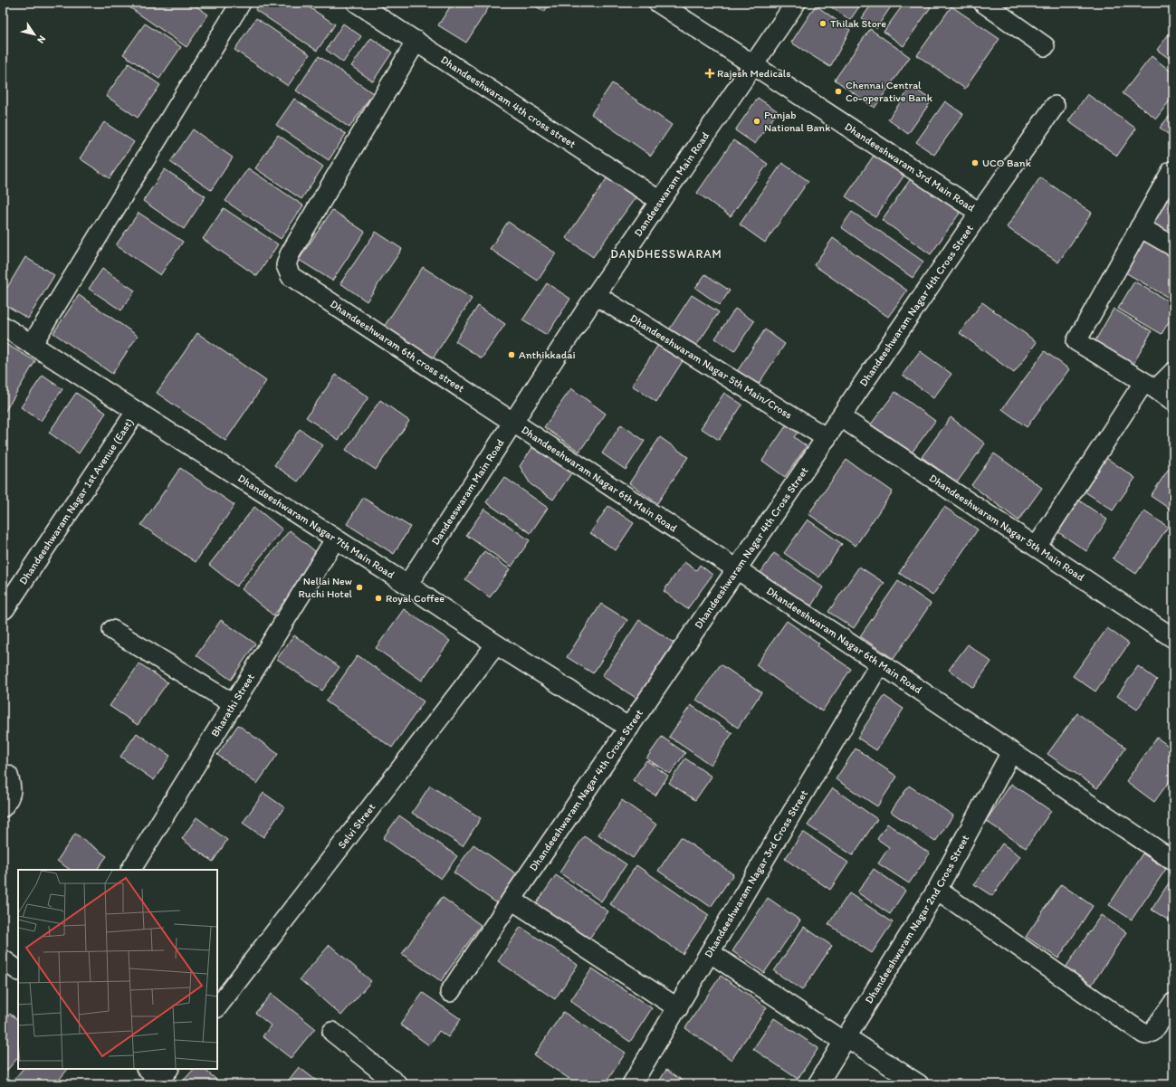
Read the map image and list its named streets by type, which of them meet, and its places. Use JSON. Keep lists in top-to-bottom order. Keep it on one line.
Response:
{"streets":{"street":["Dhandeeshwaram 4th cross street","Dhandeeshwaram 3rd Main Road","Dandeeswaram Main Road","Dhandeeshwaram Nagar 4th Cross Street","Dhandeeshwaram 6th cross street","Dhandeeshwaram Nagar 5th Main/Cross","Dhandeeshwaram Nagar 6th Main Road","Dhandeeshwaram Nagar 1st Avenue (East)","Dhandeeshwaram Nagar 7th Main Road","Dhandeeshwaram Nagar 5th Main Road","Bharathi Street","Selvi Street","Dhandeeshwaram Nagar 3rd Cross Street","Dhandeeshwaram Nagar 2nd Cross Street"]},"crossings":[["Dhandeeshwaram 4th cross street","Dandeeswaram Main Road"],["Dhandeeshwaram 4th cross street","Dhandeeshwaram 6th cross street"],["Dhandeeshwaram 3rd Main Road","Dandeeswaram Main Road"],["Dhandeeshwaram 3rd Main Road","Dhandeeshwaram Nagar 4th Cross Street"],["Dandeeswaram Main Road","Dhandeeshwaram 6th cross street"],["Dandeeswaram Main Road","Dhandeeshwaram Nagar 5th Main/Cross"],["Dandeeswaram Main Road","Dhandeeshwaram Nagar 6th Main Road"],["Dandeeswaram Main Road","Dhandeeshwaram Nagar 7th Main Road"],["Dhandeeshwaram Nagar 4th Cross Street","Dhandeeshwaram Nagar 5th Main/Cross"],["Dhandeeshwaram Nagar 4th Cross Street","Dhandeeshwaram Nagar 6th Main Road"],["Dhandeeshwaram Nagar 4th Cross Street","Dhandeeshwaram Nagar 7th Main Road"],["Dhandeeshwaram Nagar 4th Cross Street","Dhandeeshwaram Nagar 5th Main Road"],["Dhandeeshwaram 6th cross street","Dhandeeshwaram Nagar 6th Main Road"],["Dhandeeshwaram Nagar 6th Main Road","Dhandeeshwaram Nagar 3rd Cross Street"],["Dhandeeshwaram Nagar 6th Main Road","Dhandeeshwaram Nagar 2nd Cross Street"],["Dhandeeshwaram Nagar 1st Avenue (East)","Dhandeeshwaram Nagar 7th Main Road"],["Dhandeeshwaram Nagar 7th Main Road","Bharathi Street"],["Dhandeeshwaram Nagar 7th Main Road","Selvi Street"]],"districts":["DANDHESSWARAM"],"places":{"other":["Thilak Store","Chennai Central Co-operative Bank","Punjab National Bank","UCO Bank","Anthikkadai","Nellai New Ruchi Hotel","Royal Coffee"],"health":["Rajesh Medicals"]},"north":"bottom right"}
